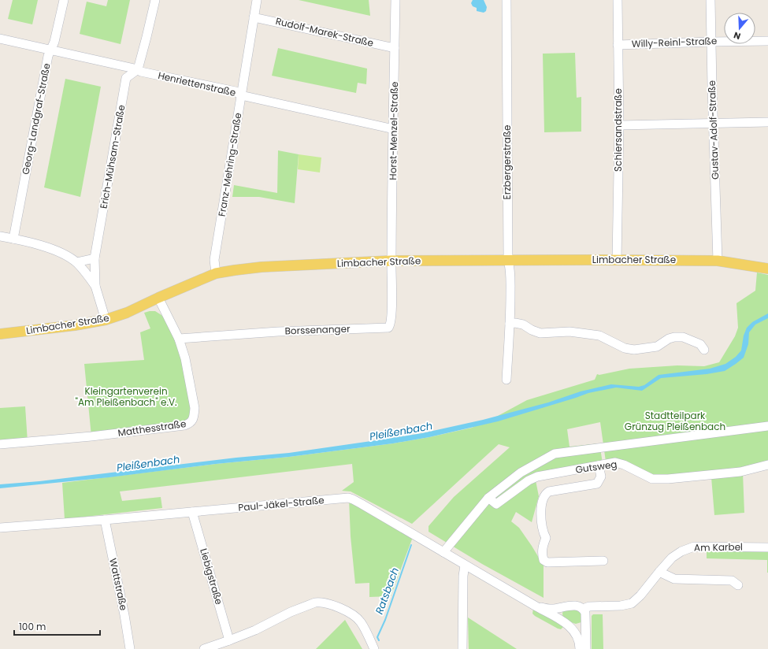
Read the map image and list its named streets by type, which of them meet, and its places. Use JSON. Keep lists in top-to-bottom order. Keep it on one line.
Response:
{"streets":{"main road":["Limbacher Straße"],"street":["Rudolf-Marek-Straße","Willy-Reinl-Straße","Henriettenstraße","Georg-Landgraf-Straße","Schiersandstraße","Gustav-Adolf-Straße","Horst-Menzel-Straße","Erich-Mühsam-Straße","Erzbergerstraße","Franz-Mehring-Straße","Borssenanger","Matthesstraße","Gutsweg","Paul-Jäkel-Straße","Am Karbel","Liebigstraße","Wattstraße"]},"crossings":[["Rudolf-Marek-Straße","Horst-Menzel-Straße"],["Rudolf-Marek-Straße","Franz-Mehring-Straße"],["Willy-Reinl-Straße","Schiersandstraße"],["Willy-Reinl-Straße","Gustav-Adolf-Straße"],["Henriettenstraße","Georg-Landgraf-Straße"],["Henriettenstraße","Horst-Menzel-Straße"],["Henriettenstraße","Erich-Mühsam-Straße"],["Henriettenstraße","Franz-Mehring-Straße"],["Schiersandstraße","Limbacher Straße"],["Gustav-Adolf-Straße","Limbacher Straße"],["Horst-Menzel-Straße","Limbacher Straße"],["Horst-Menzel-Straße","Borssenanger"],["Erich-Mühsam-Straße","Limbacher Straße"],["Erzbergerstraße","Limbacher Straße"],["Franz-Mehring-Straße","Limbacher Straße"],["Limbacher Straße","Borssenanger"],["Limbacher Straße","Matthesstraße"],["Borssenanger","Matthesstraße"],["Gutsweg","Paul-Jäkel-Straße"],["Paul-Jäkel-Straße","Am Karbel"],["Paul-Jäkel-Straße","Liebigstraße"],["Paul-Jäkel-Straße","Wattstraße"]],"water":["Pleißenbach","Ratsbach"],"parks":["Kleingartenverein \"Am Pleißenbach\" e.V.","Stadtteilpark Grünzug Pleißenbach"],"scale_bar":"100 m","north":"bottom"}
